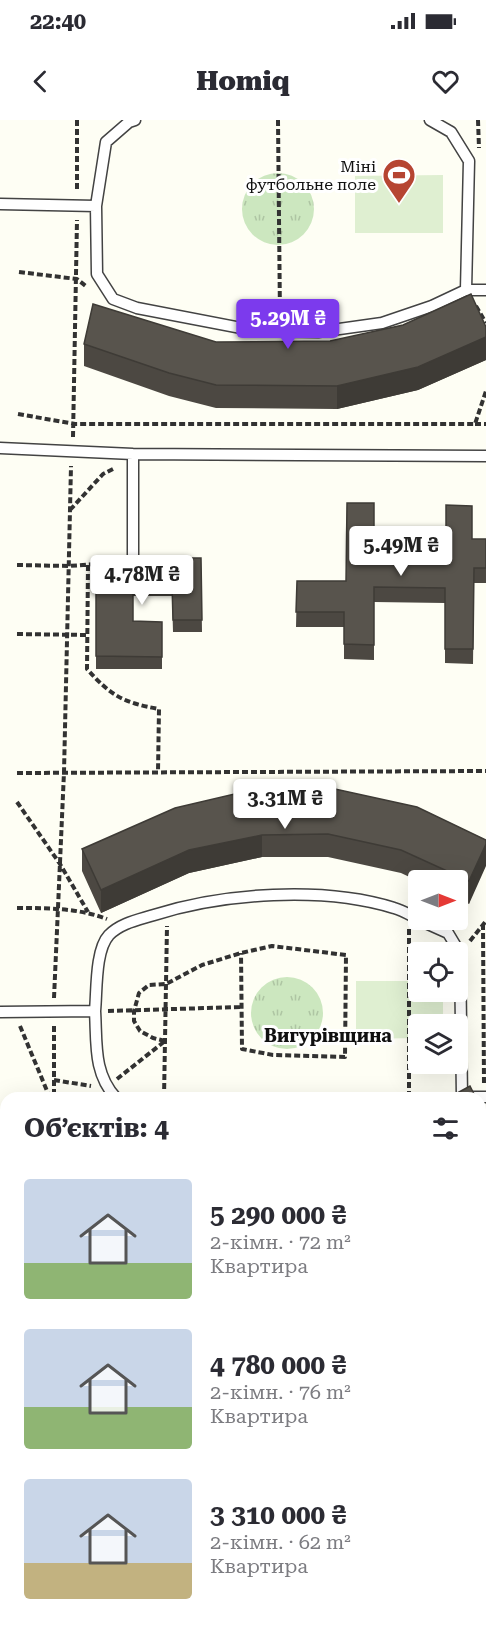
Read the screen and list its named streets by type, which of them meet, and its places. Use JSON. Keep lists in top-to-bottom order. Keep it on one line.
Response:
{"districts":["Вигурівщина"],"places":{"sports":["Міні футбольне поле"]},"north":"right","page":{"status":"22:40","header":"Homiq","price":["5.29M ₴","5.49M ₴","4.78M ₴","3.31M ₴"],"heading":"Об’єктів: 4","list":[{"name":"5 290 000 ₴","note":"2-кімн. · 72 m² · Квартира"},{"name":"4 780 000 ₴","note":"2-кімн. · 76 m² · Квартира"},{"name":"3 310 000 ₴","note":"2-кімн. · 62 m² · Квартира"}]}}
